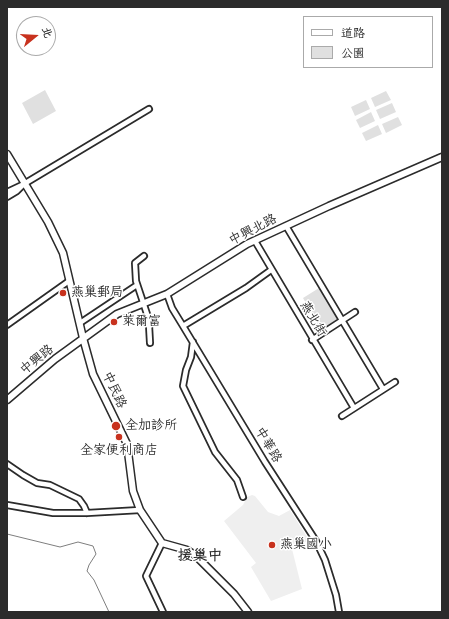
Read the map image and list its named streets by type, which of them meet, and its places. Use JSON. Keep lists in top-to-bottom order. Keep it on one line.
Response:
{"streets":{"street":["中興北路","燕北街","中興路","中民路","中華路"]},"crossings":[["中興北路","燕北街"],["中興北路","中興路"],["中興北路","中民路"],["中興北路","中華路"],["中興路","中民路"]],"districts":["援巢中"],"places":["燕巢郵局","萊爾富","全加診所","全家便利商店","燕巢國小"],"legend":["道路","公園"],"north":"right"}
